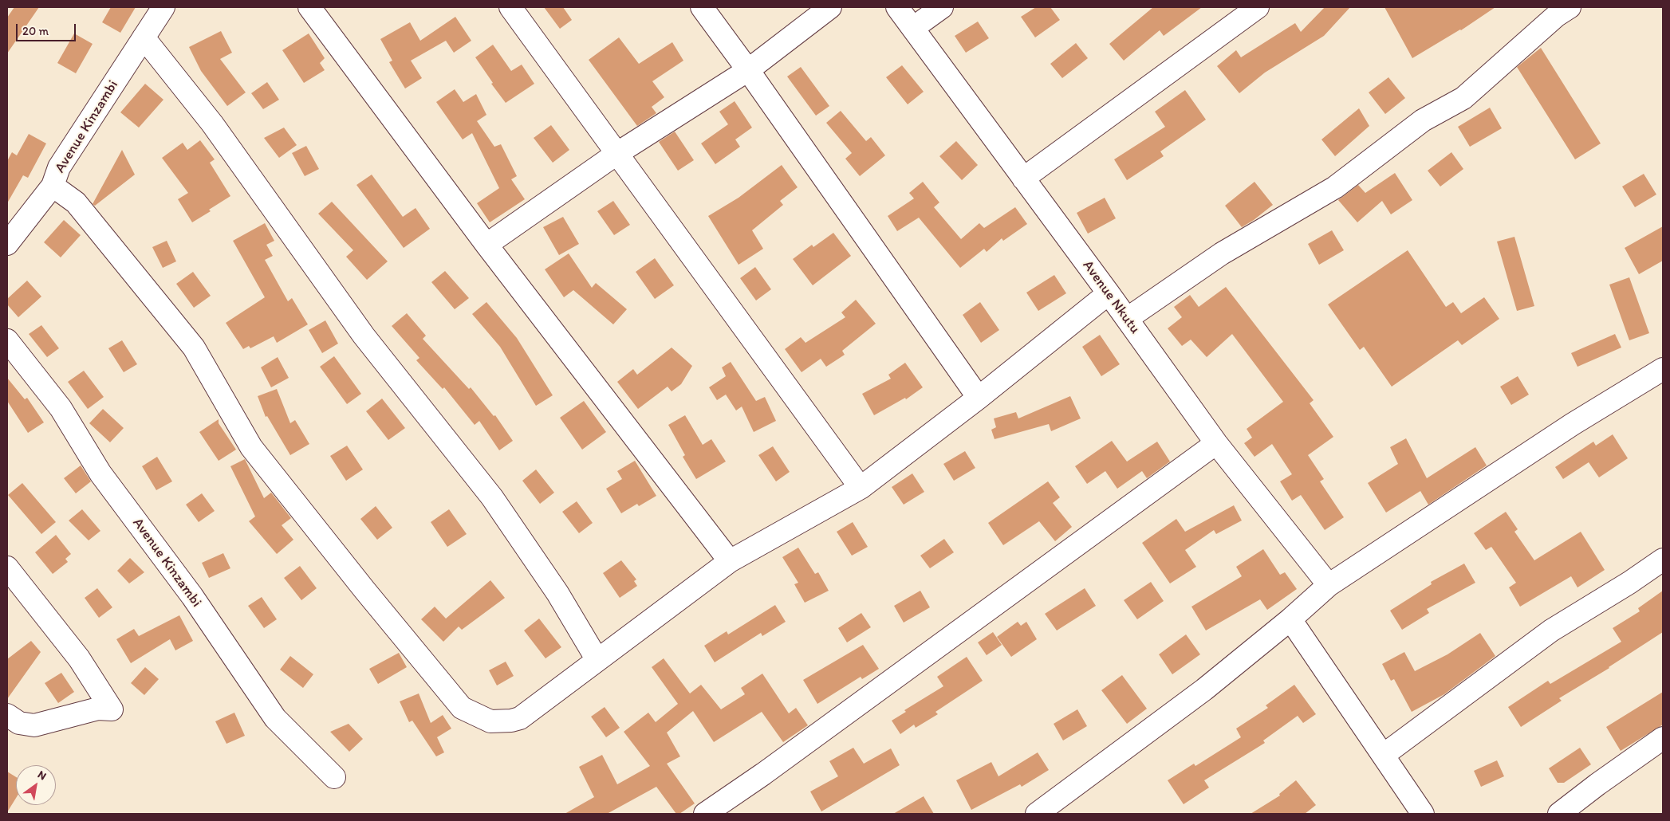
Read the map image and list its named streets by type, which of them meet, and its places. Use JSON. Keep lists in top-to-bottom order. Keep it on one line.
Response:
{"streets":{"street":["Avenue Kinzambi","Avenue Nkutu"]},"scale_bar":"20 m","north":"top right"}
